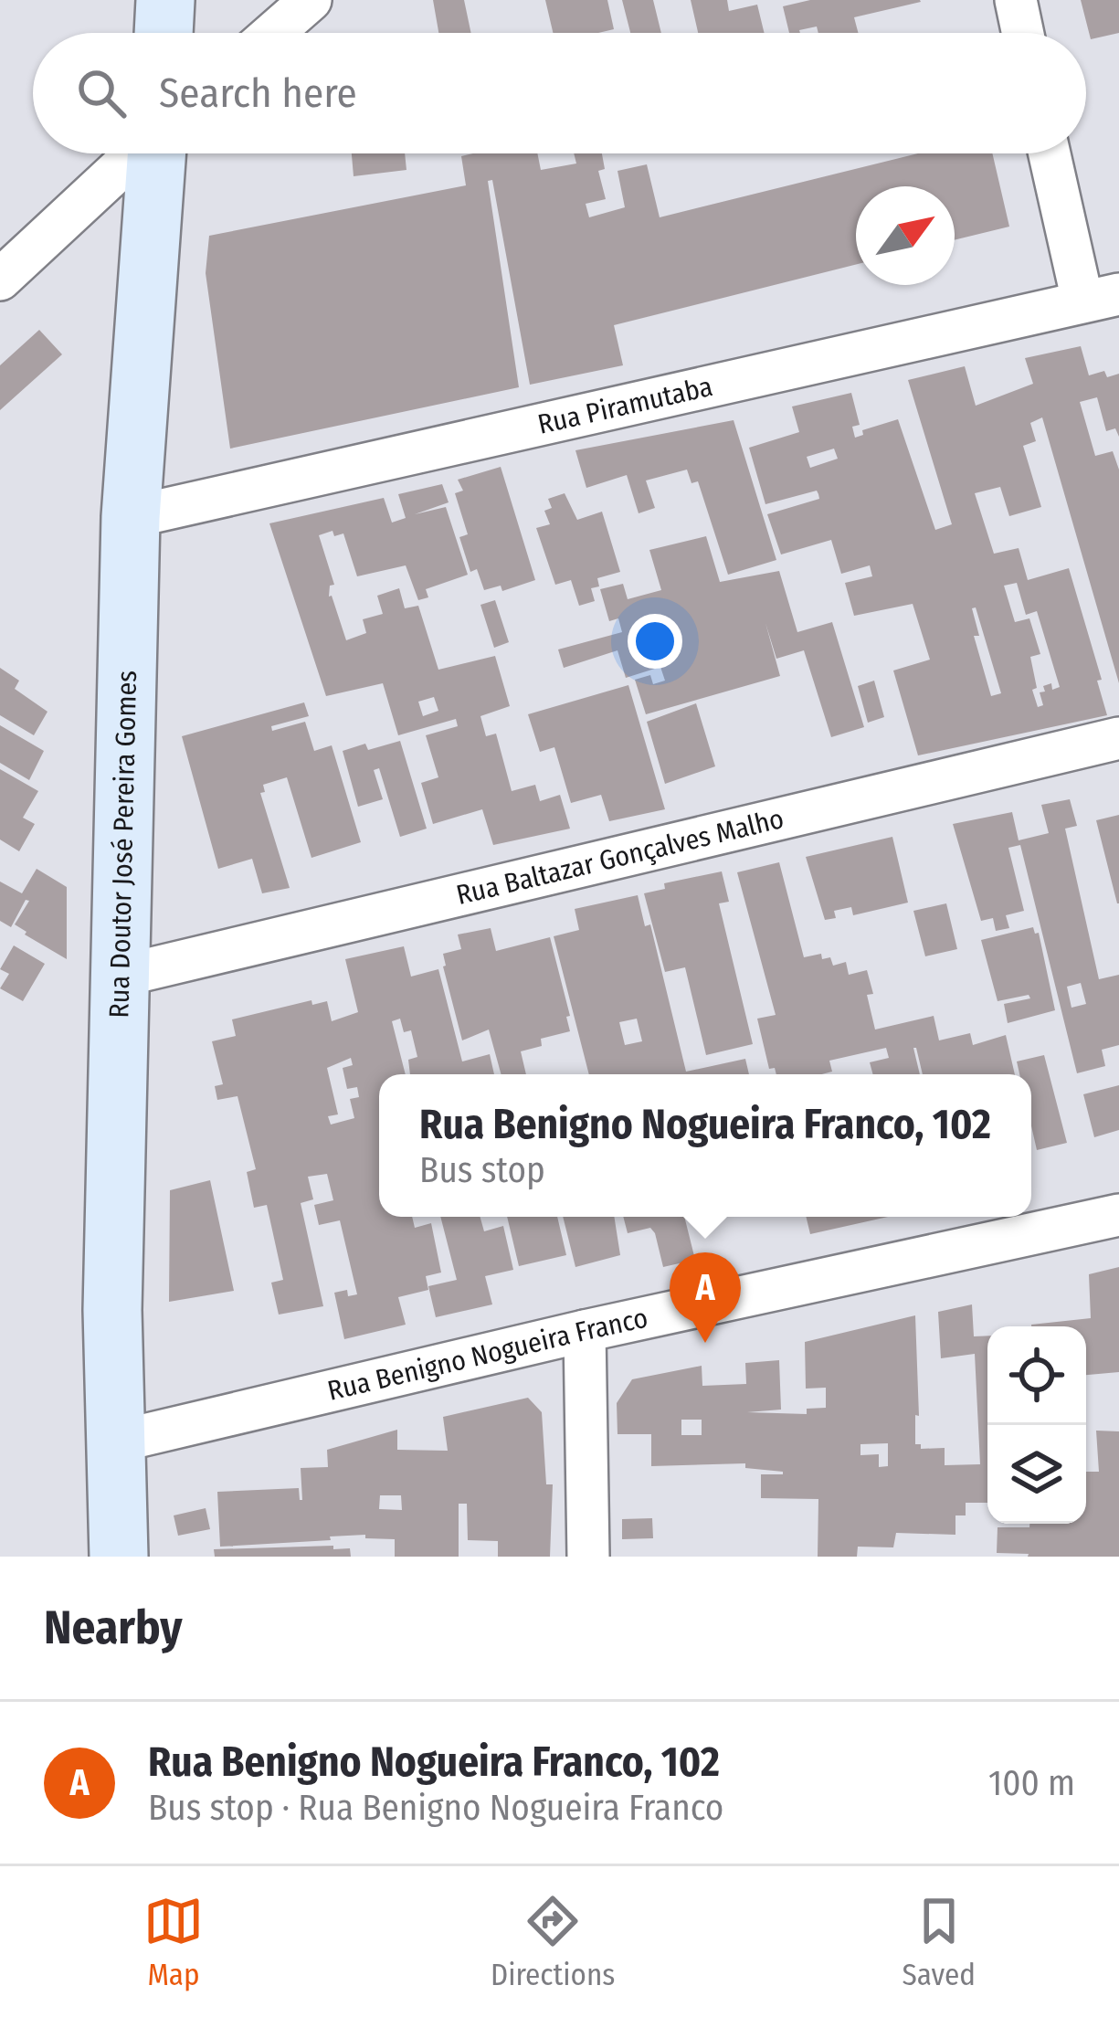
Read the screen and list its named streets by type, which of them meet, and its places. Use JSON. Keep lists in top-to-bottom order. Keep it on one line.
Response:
{"streets":{"main road":["Rua Doutor José Pereira Gomes"],"street":["Rua Piramutaba","Rua Baltazar Gonçalves Malho","Rua Benigno Nogueira Franco"]},"crossings":[["Rua Piramutaba","Rua Doutor José Pereira Gomes"],["Rua Doutor José Pereira Gomes","Rua Baltazar Gonçalves Malho"],["Rua Doutor José Pereira Gomes","Rua Benigno Nogueira Franco"]],"north":"top right","page":{"search":"Search here","popup":["Rua Benigno Nogueira Franco, 102","Bus stop"],"pins":"A","heading":"Nearby","list":[{"mark":"A","name":"Rua Benigno Nogueira Franco, 102","note":"Bus stop · Rua Benigno Nogueira Franco","value":"100 m"}],"nav":["Map","Directions","Saved"]}}
